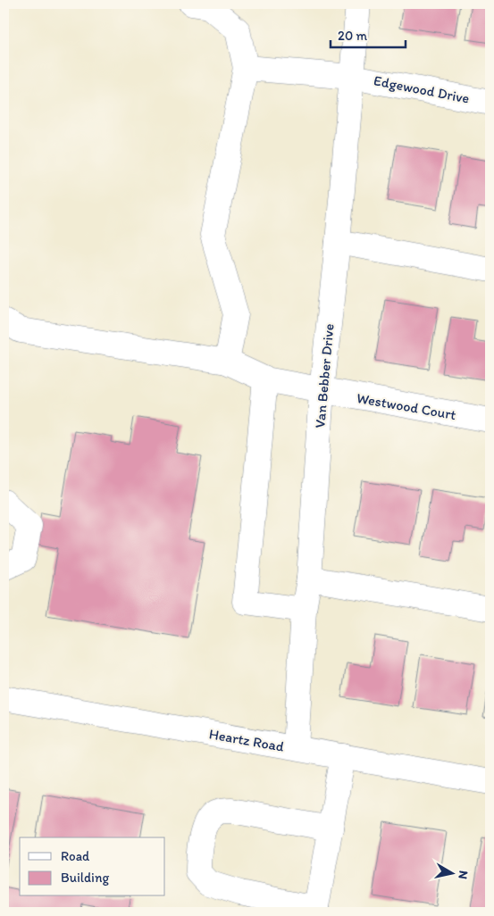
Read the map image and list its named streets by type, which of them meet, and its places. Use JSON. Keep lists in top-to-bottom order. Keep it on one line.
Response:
{"streets":{"street":["Edgewood Drive","Van Bebber Drive","Westwood Court","Heartz Road"]},"crossings":[["Edgewood Drive","Van Bebber Drive"],["Van Bebber Drive","Westwood Court"],["Van Bebber Drive","Heartz Road"]],"legend":["Road","Building"],"scale_bar":"20 m","north":"right"}
